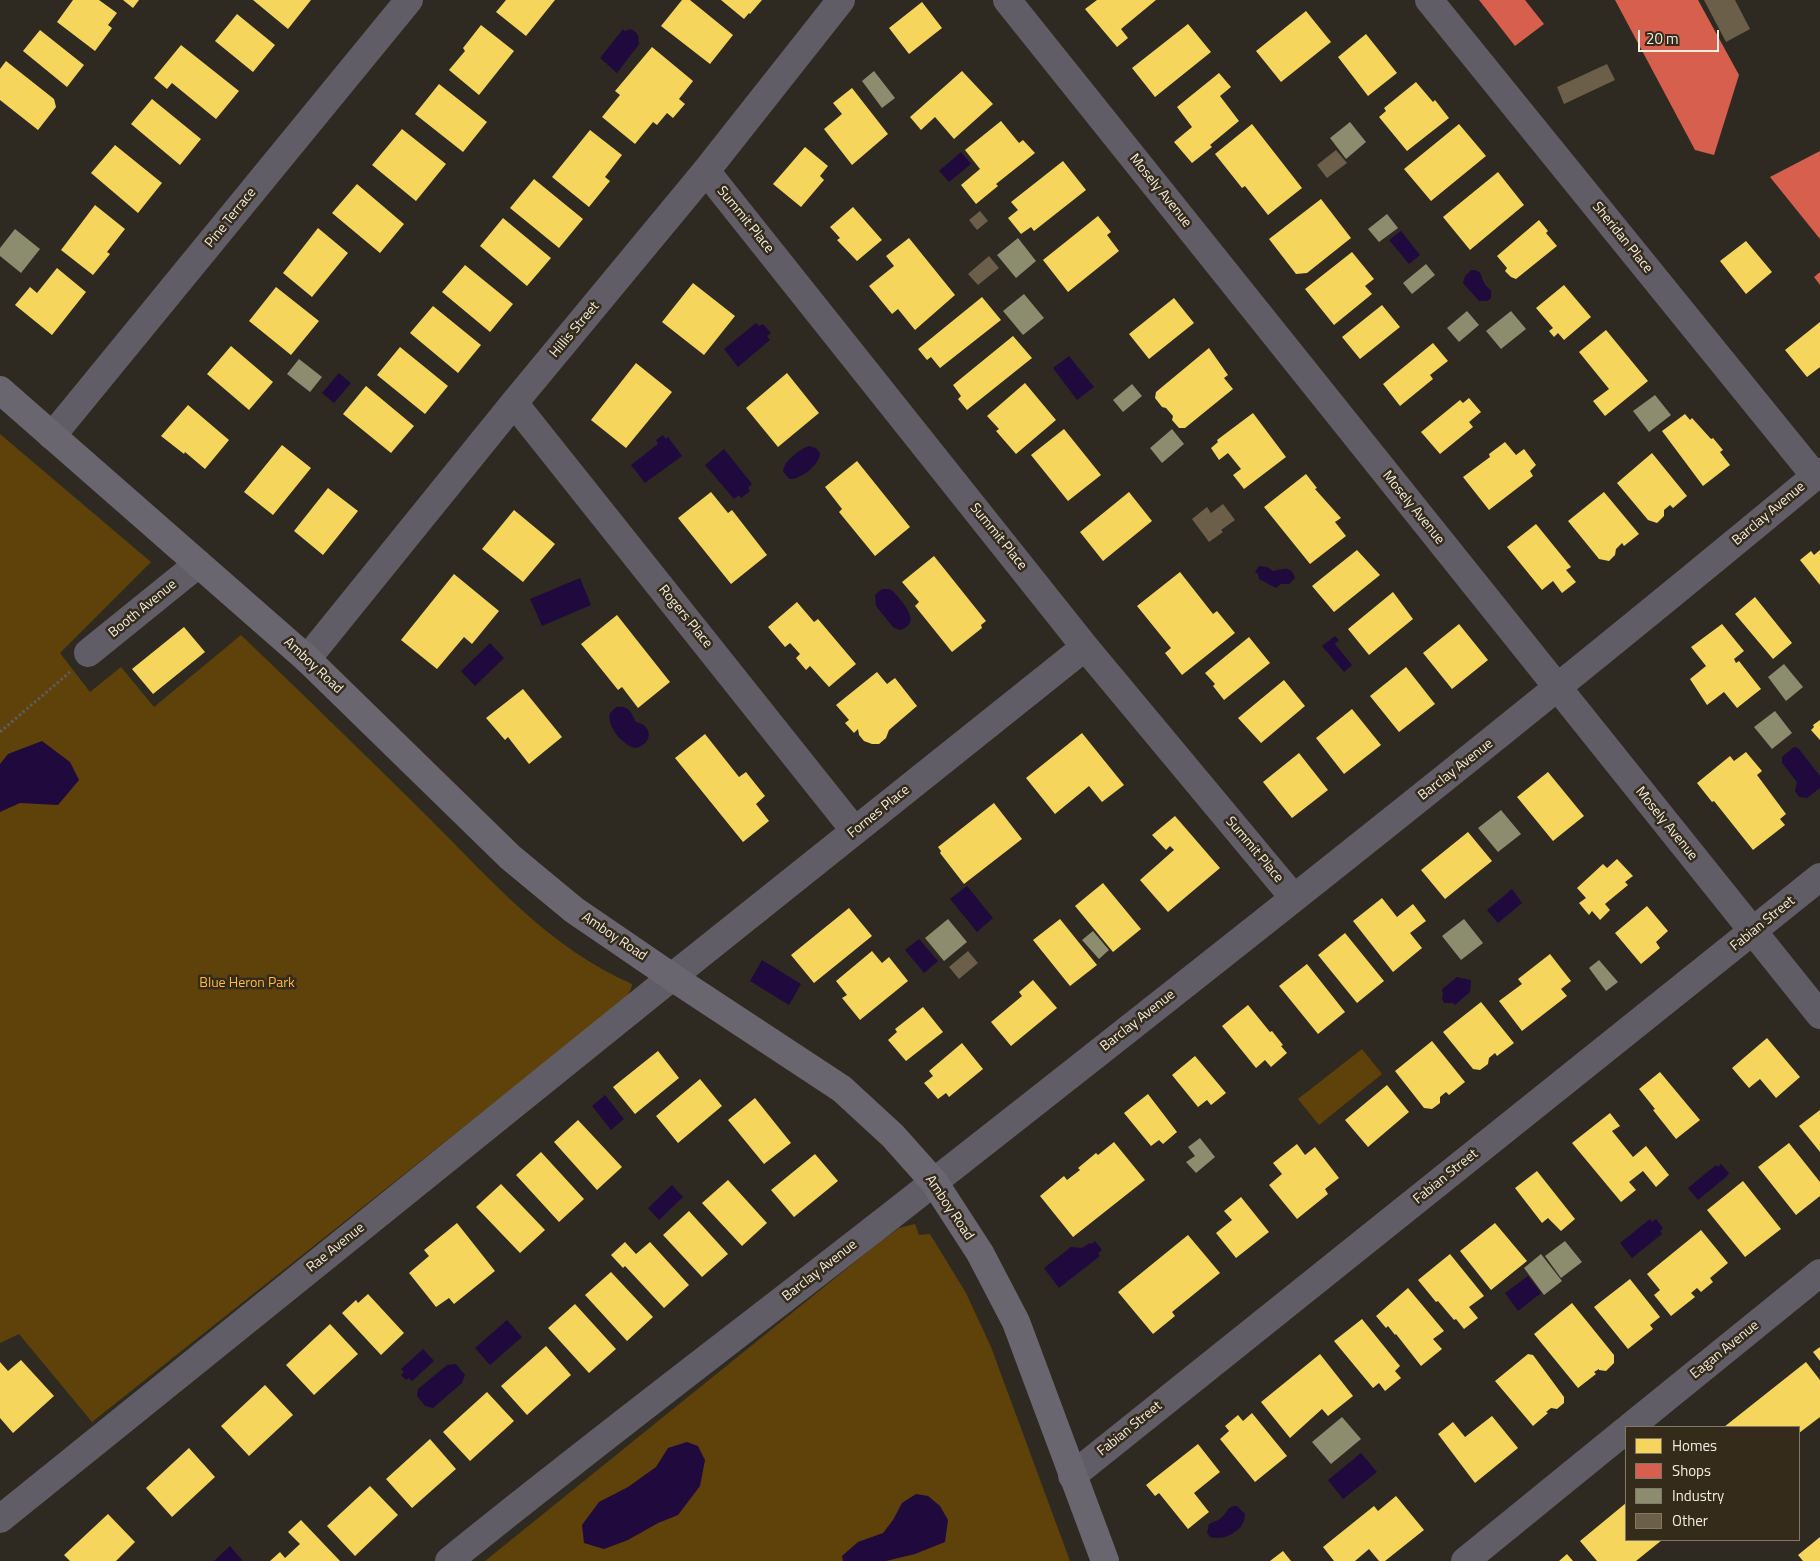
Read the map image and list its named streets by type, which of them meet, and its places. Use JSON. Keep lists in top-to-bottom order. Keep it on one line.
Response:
{"streets":{"main road":["Amboy Road"],"street":["Mosely Avenue","Pine Terrace","Summit Place","Sheridan Place","Hillis Street","Barclay Avenue","Booth Avenue","Rogers Place","Fornes Place","Fabian Street","Rae Avenue","Eagan Avenue"]},"crossings":[["Mosely Avenue","Barclay Avenue"],["Mosely Avenue","Fabian Street"],["Pine Terrace","Amboy Road"],["Summit Place","Hillis Street"],["Summit Place","Barclay Avenue"],["Summit Place","Fornes Place"],["Sheridan Place","Barclay Avenue"],["Hillis Street","Rogers Place"],["Hillis Street","Amboy Road"],["Barclay Avenue","Amboy Road"],["Booth Avenue","Amboy Road"],["Rogers Place","Fornes Place"],["Amboy Road","Fornes Place"],["Amboy Road","Fabian Street"],["Amboy Road","Rae Avenue"],["Fornes Place","Rae Avenue"]],"parks":["Blue Heron Park"],"legend":["Homes","Shops","Industry","Other"],"scale_bar":"20 m"}
